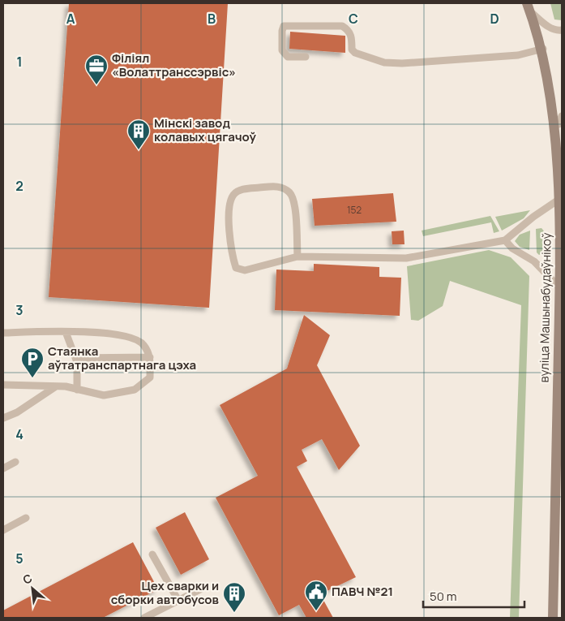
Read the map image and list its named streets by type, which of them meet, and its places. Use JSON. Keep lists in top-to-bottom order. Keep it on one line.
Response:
{"streets":{"main road":["вуліца Машынабудаўнікоў"]},"places":{"office":["Філіял «Волаттранссэрвіс»"],"building":["Мінскі завод колавых цягачоў","Цех сварки и сборки автобусов"],"parking":["Стаянка аўтатранспартнага цэха"],"public building":["ПАВЧ №21"]},"house_numbers":["152"],"scale_bar":"50 m","north":"top left","grid":{"columns":["A","B","C","D"],"rows":["1","2","3","4","5"]}}
